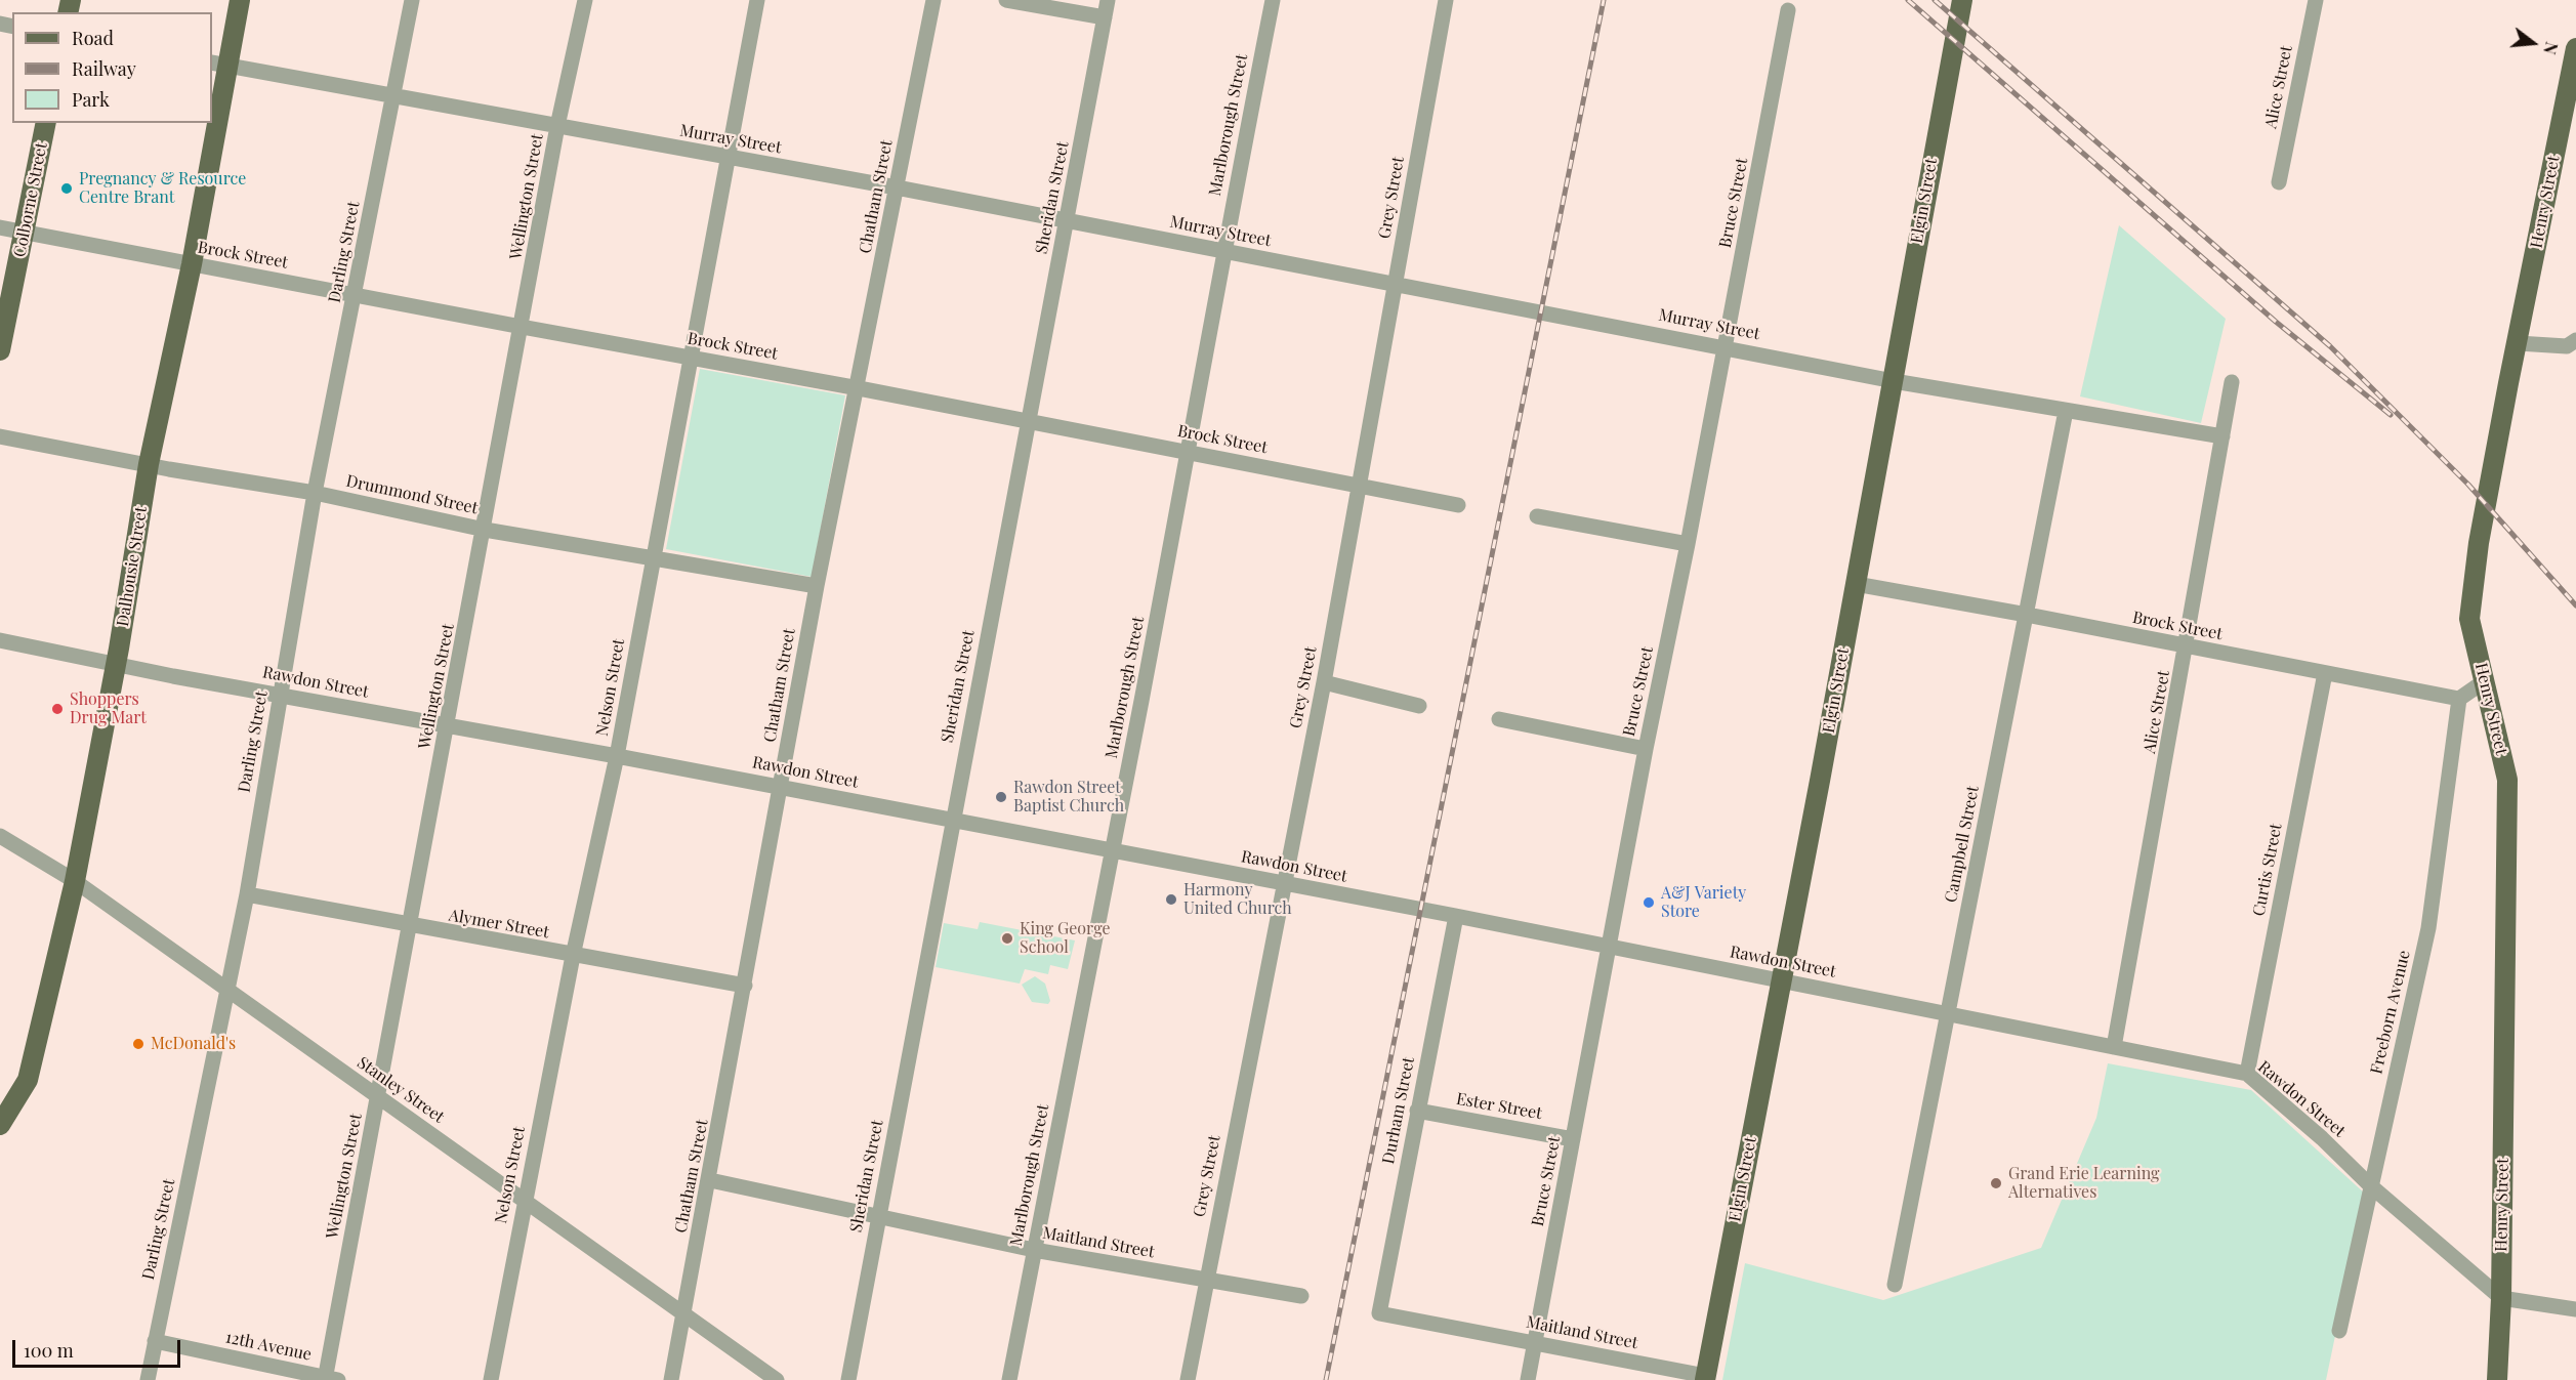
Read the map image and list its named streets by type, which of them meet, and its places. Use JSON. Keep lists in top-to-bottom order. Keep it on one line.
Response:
{"streets":{"main road":["Colborne Street","Elgin Street","Henry Street","Dalhousie Street"],"street":["Alice Street","Marlborough Street","Murray Street","Wellington Street","Chatham Street","Sheridan Street","Grey Street","Bruce Street","Darling Street","Brock Street","Drummond Street","Rawdon Street","Nelson Street","Campbell Street","Curtis Street","Alymer Street","Freeborn Avenue","Stanley Street","Ester Street","Durham Street","Maitland Street","12th Avenue"]},"crossings":[["Alice Street","Murray Street"],["Alice Street","Brock Street"],["Alice Street","Rawdon Street"],["Marlborough Street","Murray Street"],["Marlborough Street","Brock Street"],["Marlborough Street","Rawdon Street"],["Marlborough Street","Maitland Street"],["Murray Street","Wellington Street"],["Murray Street","Chatham Street"],["Murray Street","Sheridan Street"],["Murray Street","Grey Street"],["Murray Street","Elgin Street"],["Murray Street","Bruce Street"],["Murray Street","Darling Street"],["Murray Street","Dalhousie Street"],["Murray Street","Nelson Street"],["Murray Street","Campbell Street"],["Wellington Street","Brock Street"],["Wellington Street","Drummond Street"],["Wellington Street","Rawdon Street"],["Wellington Street","Alymer Street"],["Wellington Street","Stanley Street"],["Wellington Street","12th Avenue"],["Chatham Street","Brock Street"],["Chatham Street","Drummond Street"],["Chatham Street","Rawdon Street"],["Chatham Street","Alymer Street"],["Chatham Street","Stanley Street"],["Chatham Street","Maitland Street"],["Sheridan Street","Brock Street"],["Sheridan Street","Rawdon Street"],["Sheridan Street","Maitland Street"],["Grey Street","Brock Street"],["Grey Street","Rawdon Street"],["Grey Street","Maitland Street"],["Colborne Street","Brock Street"],["Elgin Street","Brock Street"],["Elgin Street","Rawdon Street"],["Elgin Street","Maitland Street"],["Henry Street","Rawdon Street"],["Bruce Street","Rawdon Street"],["Bruce Street","Ester Street"],["Bruce Street","Maitland Street"],["Darling Street","Brock Street"],["Darling Street","Drummond Street"],["Darling Street","Rawdon Street"],["Darling Street","Alymer Street"],["Darling Street","Stanley Street"],["Darling Street","12th Avenue"],["Brock Street","Dalhousie Street"],["Brock Street","Nelson Street"],["Brock Street","Campbell Street"],["Brock Street","Curtis Street"],["Brock Street","Freeborn Avenue"],["Drummond Street","Dalhousie Street"],["Drummond Street","Nelson Street"],["Dalhousie Street","Rawdon Street"],["Dalhousie Street","Stanley Street"],["Rawdon Street","Nelson Street"],["Rawdon Street","Campbell Street"],["Rawdon Street","Curtis Street"],["Rawdon Street","Freeborn Avenue"],["Rawdon Street","Durham Street"],["Nelson Street","Alymer Street"],["Nelson Street","Stanley Street"],["Ester Street","Durham Street"],["Durham Street","Maitland Street"]],"places":["Pregnancy & Resource Centre Brant","Shoppers Drug Mart","Rawdon Street Baptist Church","Harmony United Church","A&J Variety Store","King George School","McDonald's","Grand Erie Learning Alternatives"],"legend":["Road","Railway","Park"],"scale_bar":"100 m","north":"right"}
